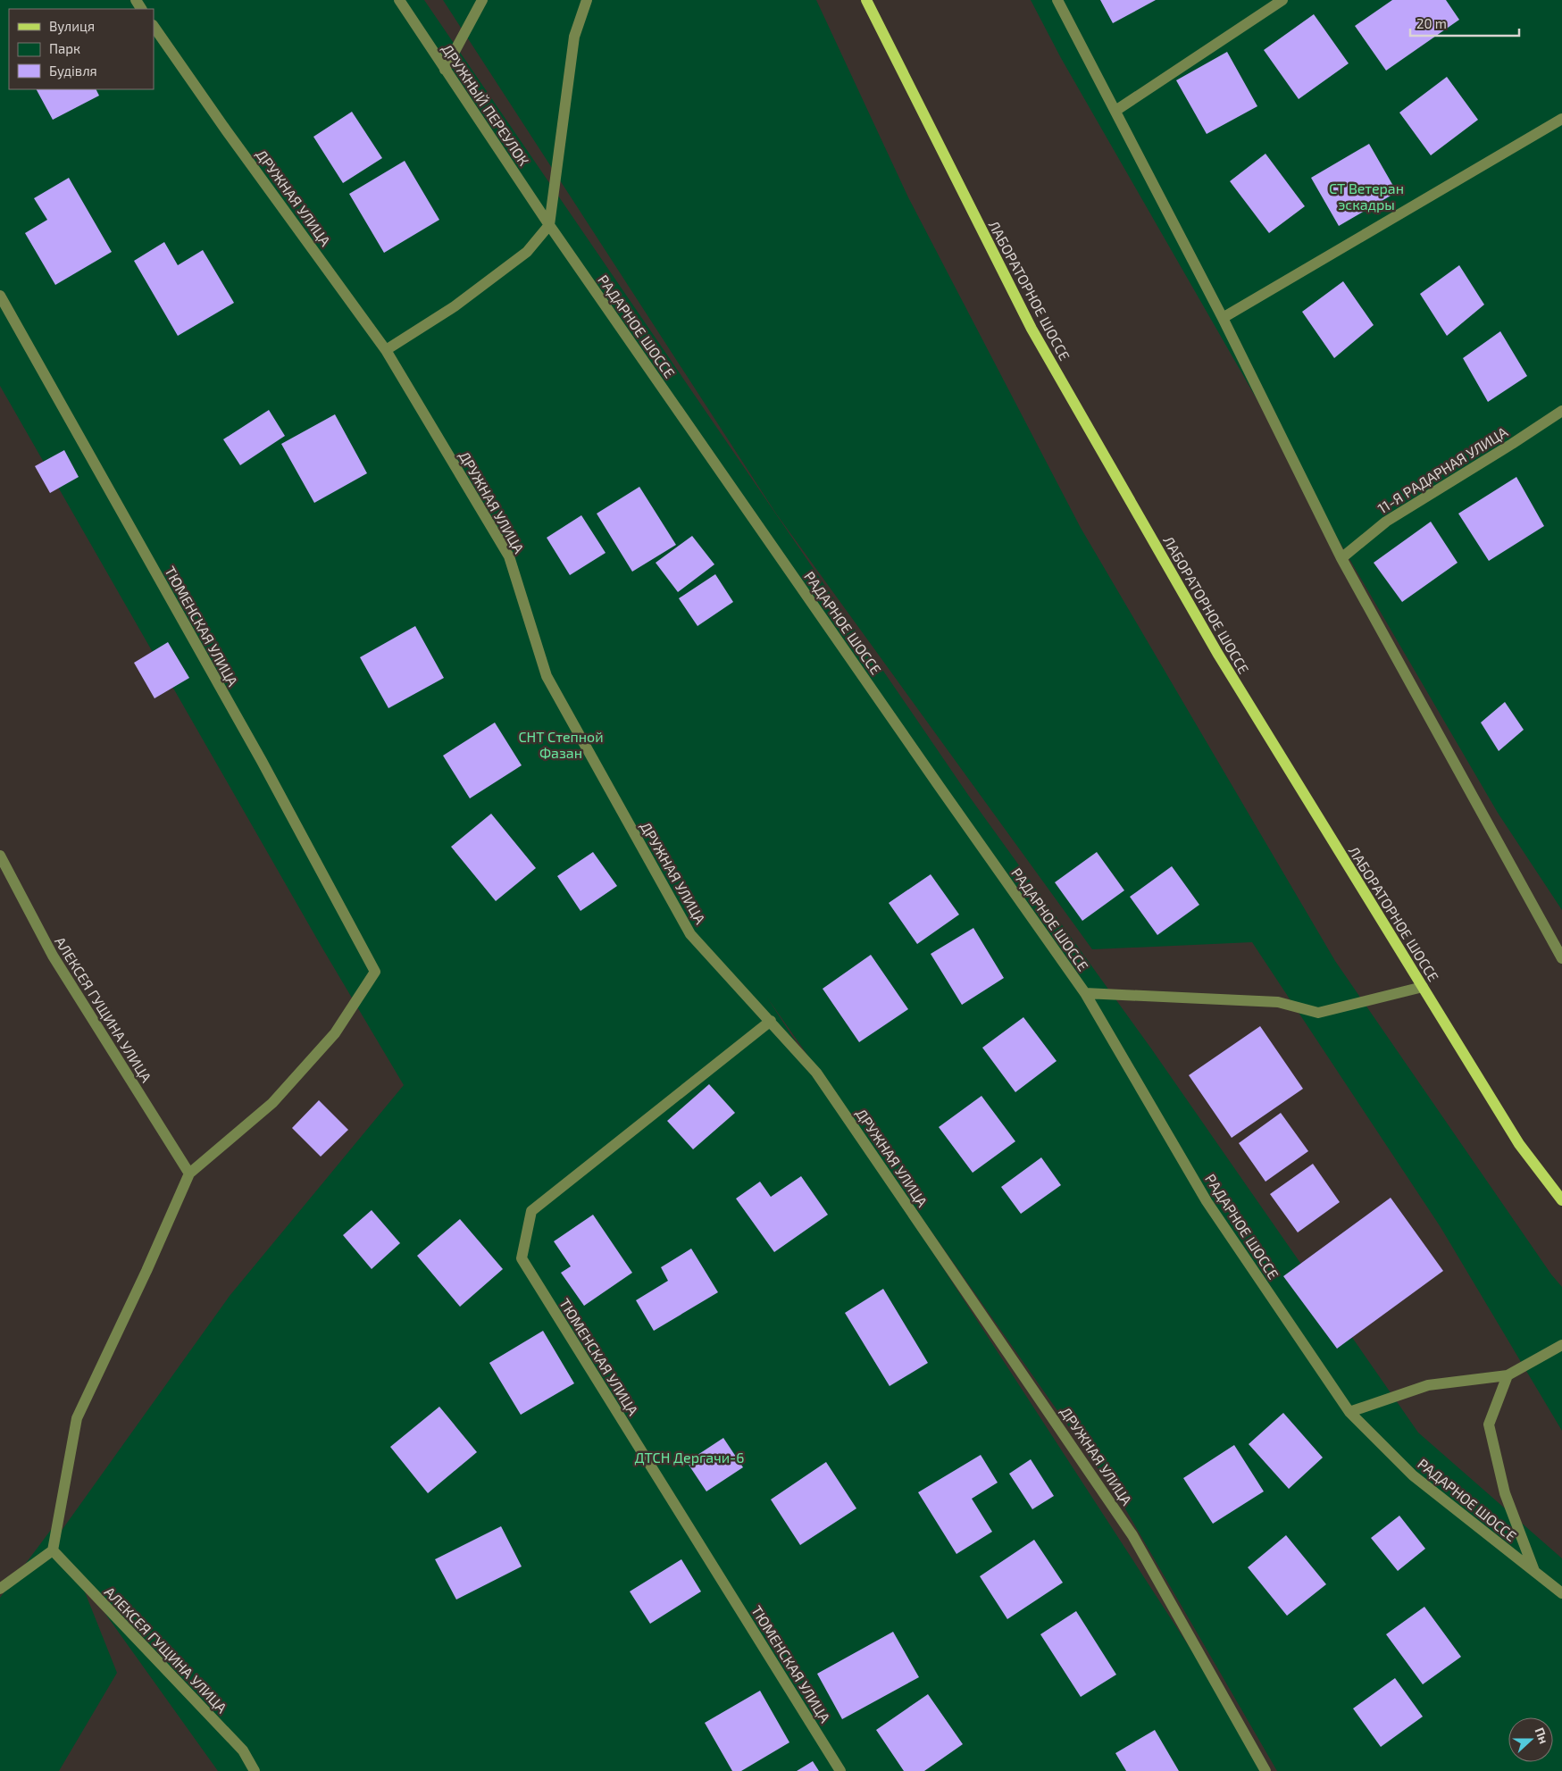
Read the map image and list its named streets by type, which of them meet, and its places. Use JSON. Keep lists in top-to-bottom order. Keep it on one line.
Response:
{"streets":{"main road":["ЛАБОРАТОРНОЕ ШОССЕ"],"street":["ДРУЖНЫЙ ПЕРЕУЛОК","ДРУЖНАЯ УЛИЦА","РАДАРНОЕ ШОССЕ","11-Я РАДАРНАЯ УЛИЦА","ТЮМЕНСКАЯ УЛИЦА","АЛЕКСЕЯ ГУЩИНА УЛИЦА"]},"crossings":[["ДРУЖНЫЙ ПЕРЕУЛОК","РАДАРНОЕ ШОССЕ"],["ДРУЖНАЯ УЛИЦА","ТЮМЕНСКАЯ УЛИЦА"],["ТЮМЕНСКАЯ УЛИЦА","АЛЕКСЕЯ ГУЩИНА УЛИЦА"]],"parks":["СТ Ветеран эскадры","СНТ Степной Фазан","ДТСН Дергачи-6"],"legend":["Вулиця","Парк","Будівля"],"scale_bar":"20 m","north":"right"}
